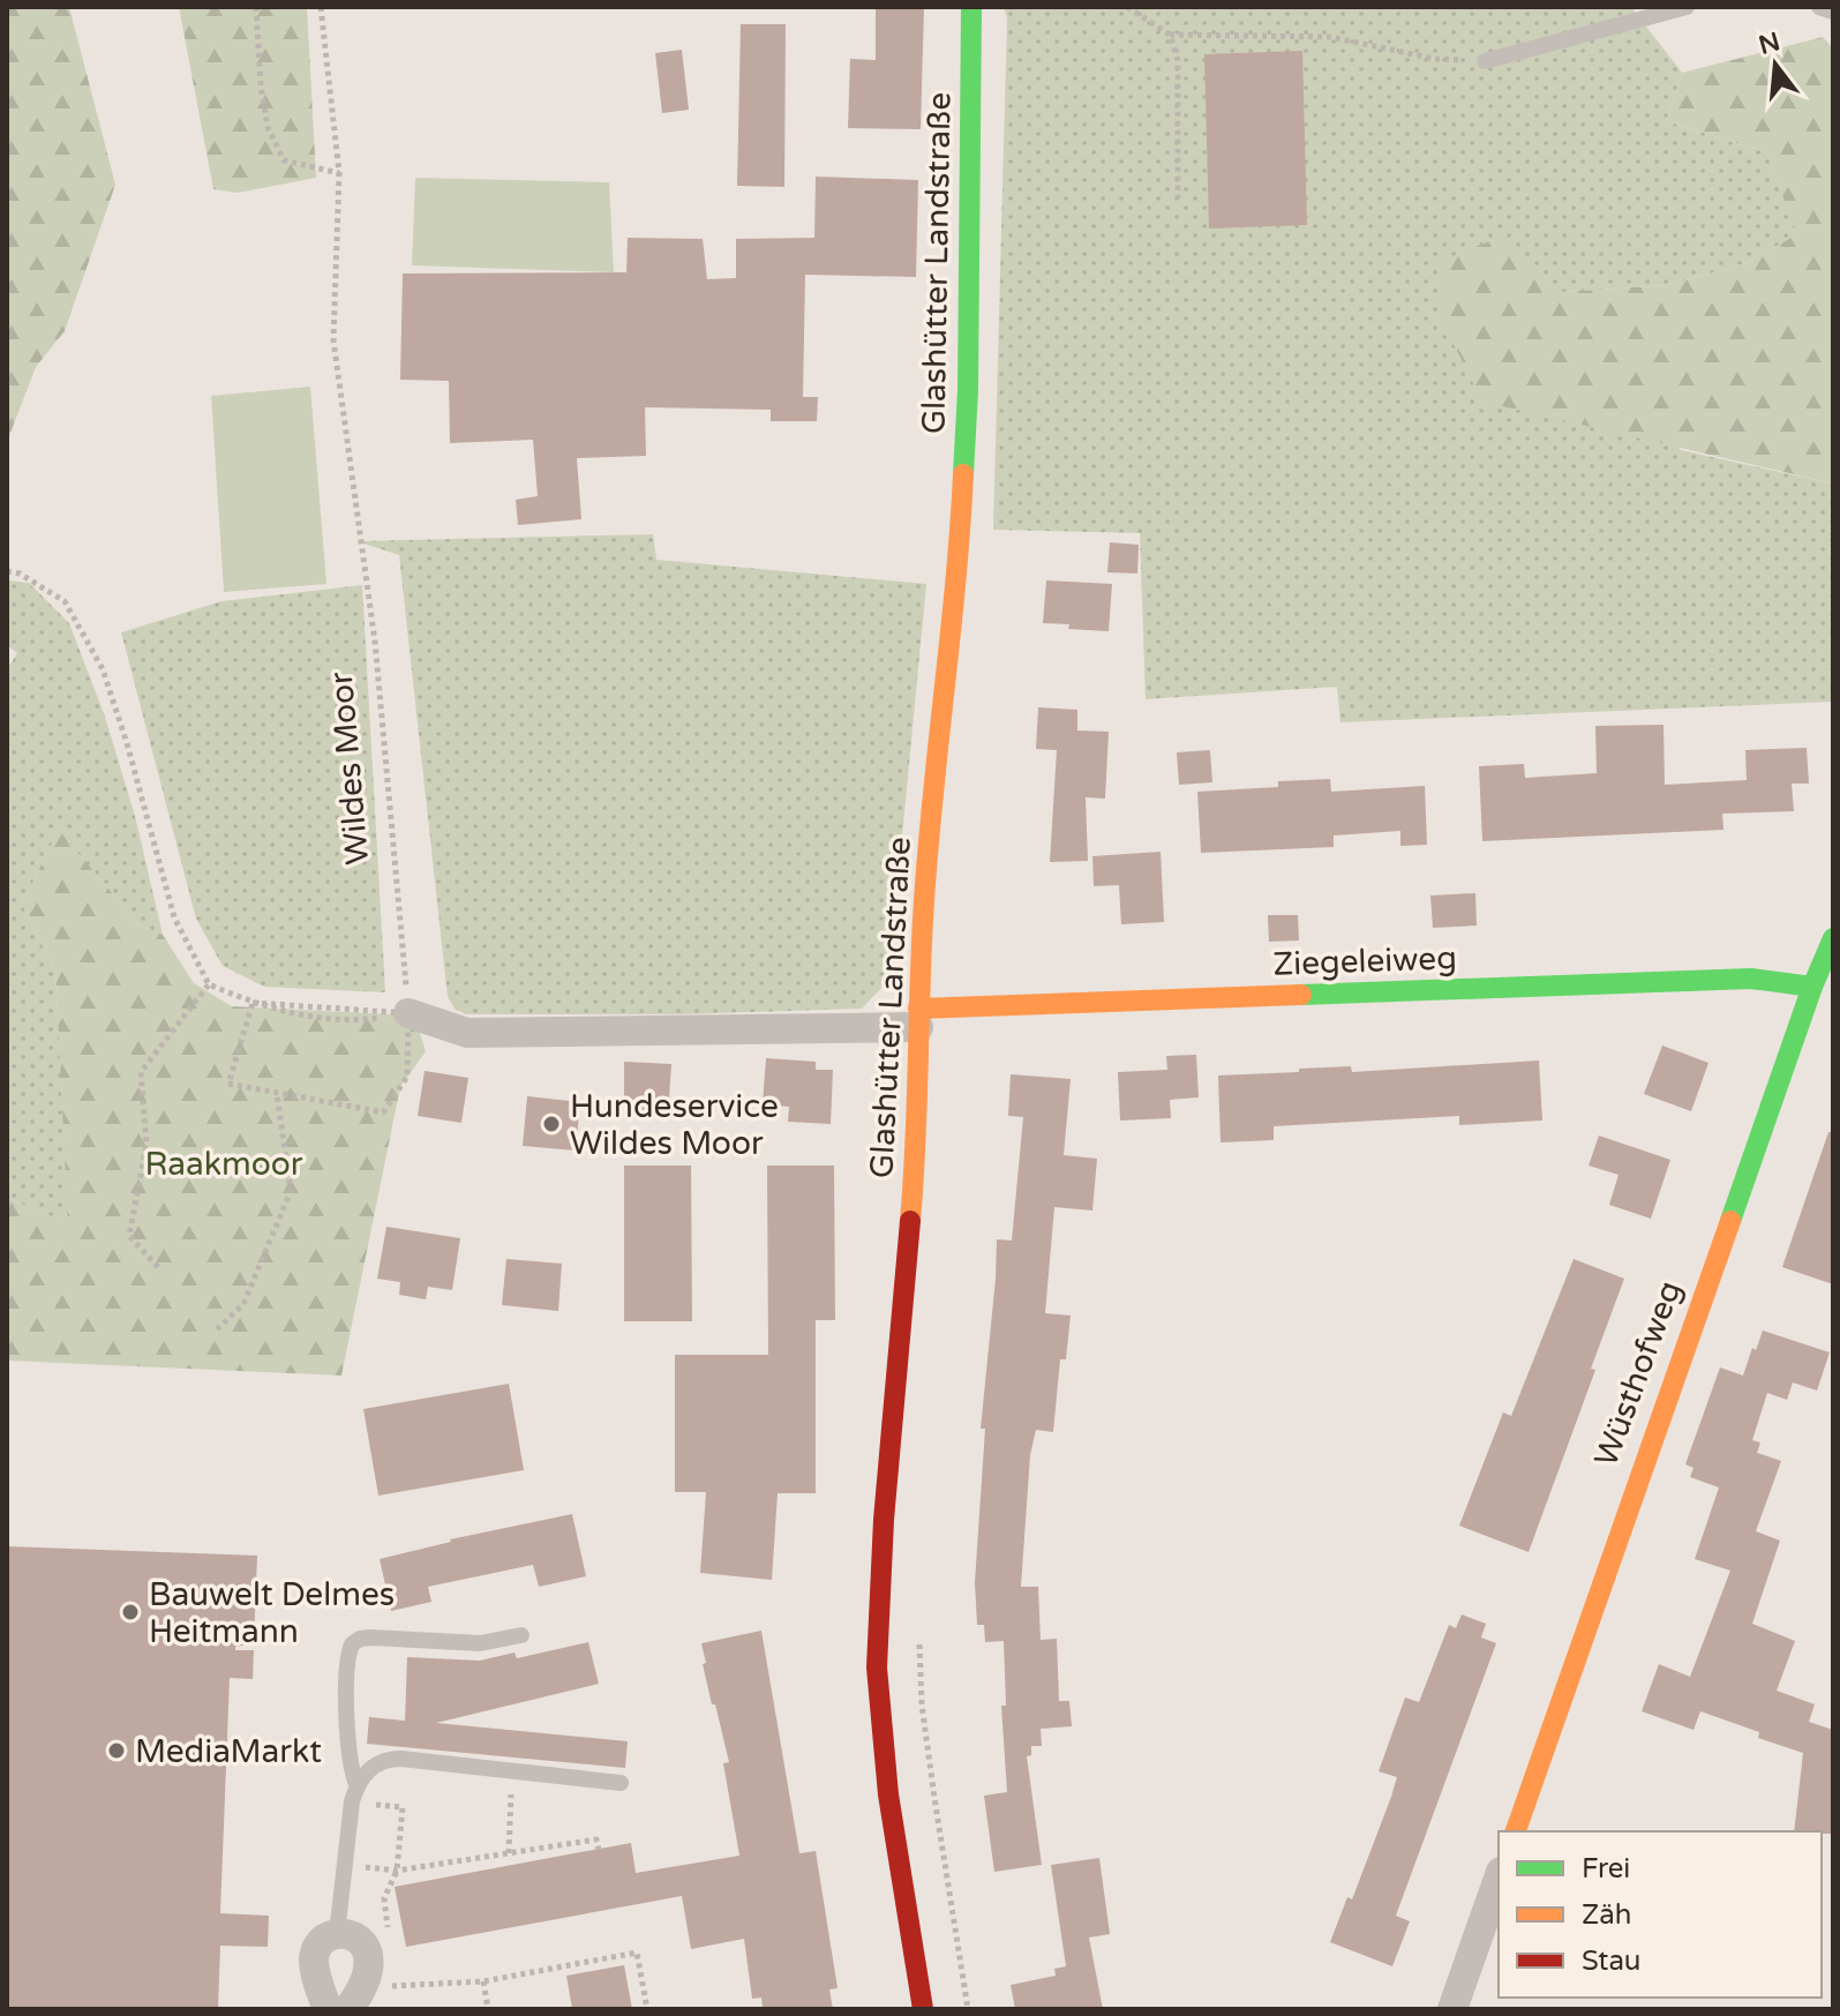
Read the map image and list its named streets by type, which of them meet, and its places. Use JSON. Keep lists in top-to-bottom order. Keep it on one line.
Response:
{"streets":{"street":["Glashütter Landstraße","Ziegeleiweg","Wüsthofweg"],"path":["Wildes Moor"]},"crossings":[["Glashütter Landstraße","Ziegeleiweg"],["Ziegeleiweg","Wüsthofweg"]],"parks":["Raakmoor"],"places":["Hundeservice Wildes Moor","Bauwelt Delmes Heitmann","MediaMarkt"],"legend":["Frei","Zäh","Stau"],"north":"top"}
